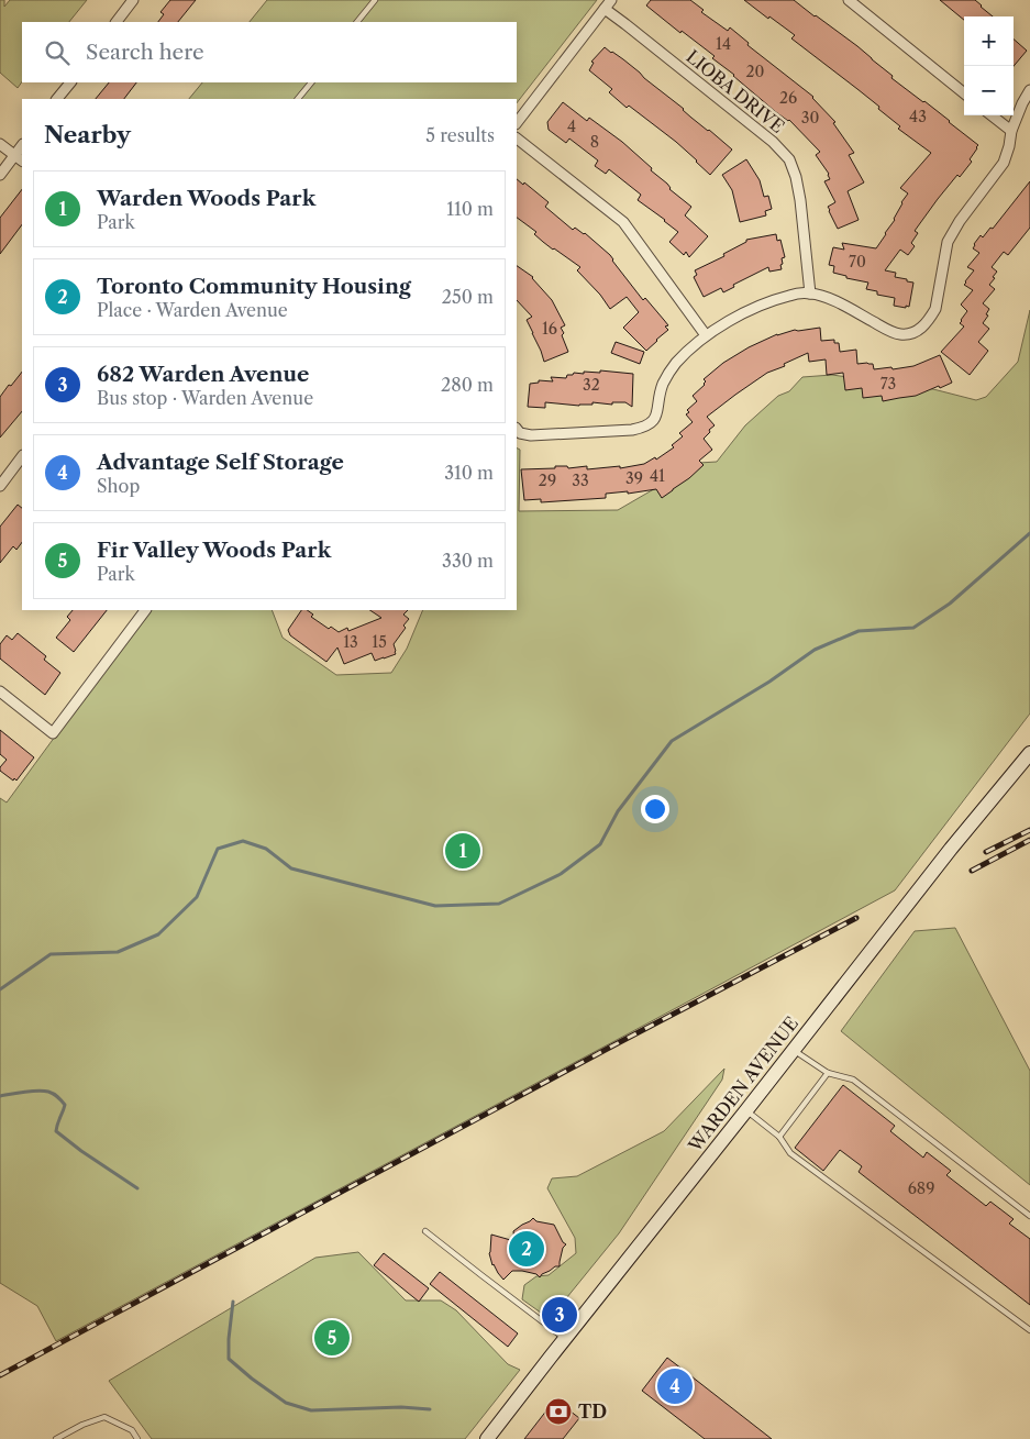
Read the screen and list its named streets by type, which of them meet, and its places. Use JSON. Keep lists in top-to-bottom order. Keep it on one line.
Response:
{"streets":{"main road":["WARDEN AVENUE"],"street":["LIOBA DRIVE"]},"places":{"bank":["TD"]},"house_numbers":["14","20","26","43","30","4","8","70","16","73","32","41","39","29","33","13","15","689"],"page":{"map_buttons":["+","−"],"search":"Search here","heading":["Nearby","5 results"],"list":[{"mark":"1","name":"Warden Woods Park","note":"Park","value":"110 m"},{"mark":"2","name":"Toronto Community Housing","note":"Place · Warden Avenue","value":"250 m"},{"mark":"3","name":"682 Warden Avenue","note":"Bus stop · Warden Avenue","value":"280 m"},{"mark":"4","name":"Advantage Self Storage","note":"Shop","value":"310 m"},{"mark":"5","name":"Fir Valley Woods Park","note":"Park","value":"330 m"}],"pins":["1","2","3","5","4"]}}
